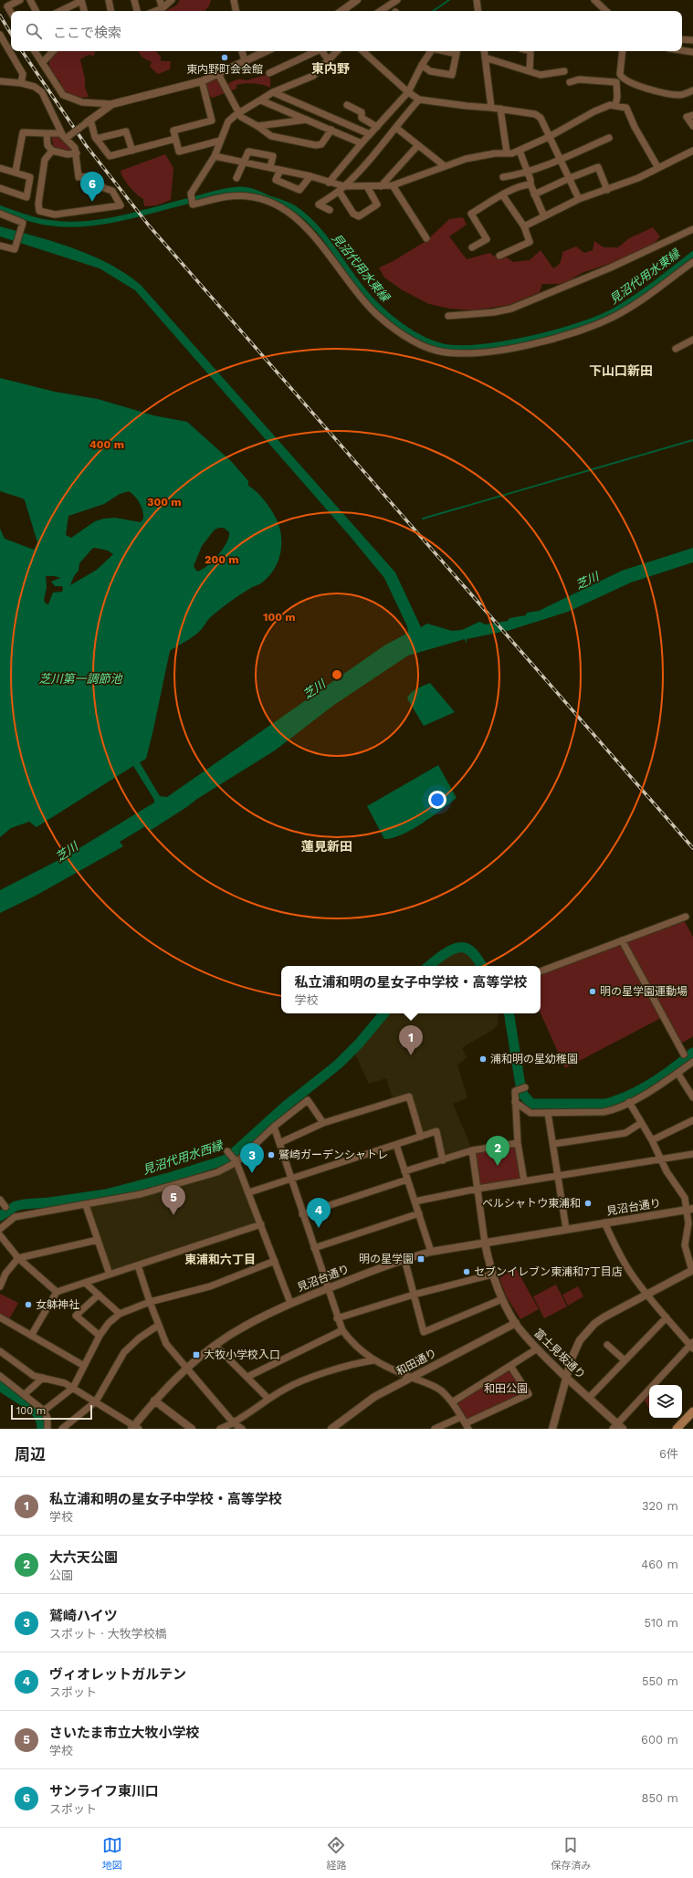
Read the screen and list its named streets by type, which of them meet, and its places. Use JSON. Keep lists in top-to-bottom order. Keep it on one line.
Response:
{"streets":{"street":["見沼台通り","富士見坂通り","和田通り"]},"crossings":[["見沼台通り","富士見坂通り"],["富士見坂通り","和田通り"]],"districts":["東内野","下山口新田","蓮見新田","東浦和六丁目"],"water":["見沼代用水東縁","芝川","芝川第一調節池","見沼代用水西縁"],"parks":["和田公園"],"places":{"other":["東内野町会会館","明の星学園運動場","浦和明の星幼稚園","鷲崎ガーデンシャトレ","ベルシャトウ東浦和","セブンイレブン東浦和7丁目店","女躰神社"],"transit":["明の星学園","大牧小学校入口"]},"scale_bar":"100 m","page":{"search":"ここで検索","pins":["6","1","2","3","5","4"],"popup":["私立浦和明の星女子中学校・高等学校","学校"],"scale":"100 m","heading":["周辺","6件"],"list":[{"mark":"1","name":"私立浦和明の星女子中学校・高等学校","note":"学校","value":"320 m"},{"mark":"2","name":"大六天公園","note":"公園","value":"460 m"},{"mark":"3","name":"鷲崎ハイツ","note":"スポット · 大牧学校橋","value":"510 m"},{"mark":"4","name":"ヴィオレットガルテン","note":"スポット","value":"550 m"},{"mark":"5","name":"さいたま市立大牧小学校","note":"学校","value":"600 m"},{"mark":"6","name":"サンライフ東川口","note":"スポット","value":"850 m"}],"nav":["地図","経路","保存済み"]},"rings":["400 m","300 m","200 m","100 m"]}
